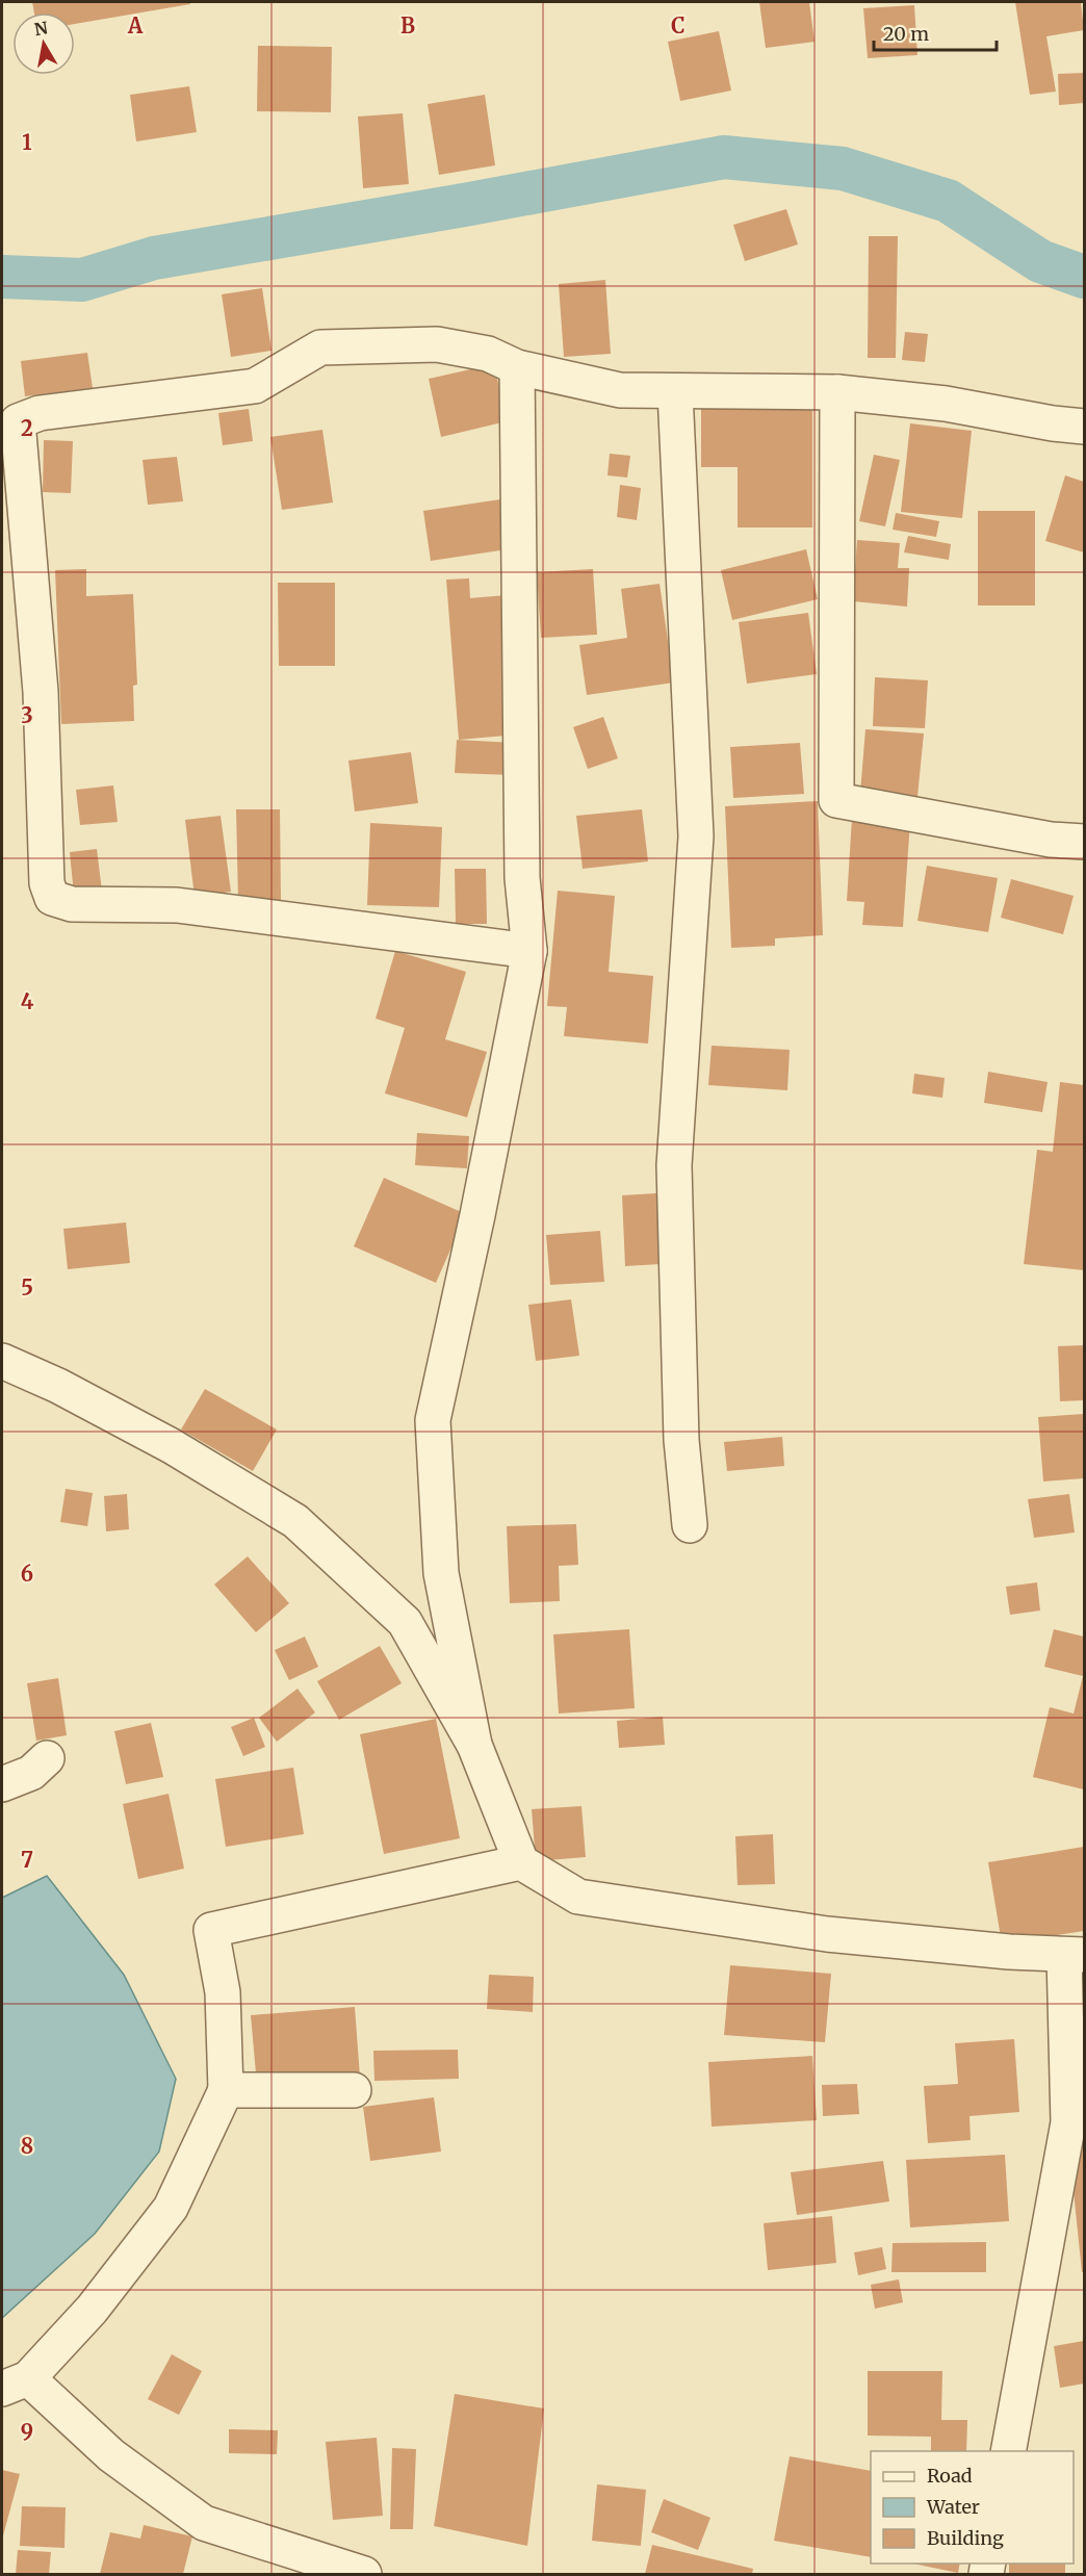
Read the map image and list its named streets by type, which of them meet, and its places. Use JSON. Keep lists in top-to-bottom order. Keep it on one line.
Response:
{"legend":["Road","Water","Building"],"scale_bar":"20 m","north":"top","grid":{"columns":["A","B","C"],"rows":["1","2","3","4","5","6","7","8","9"]}}
